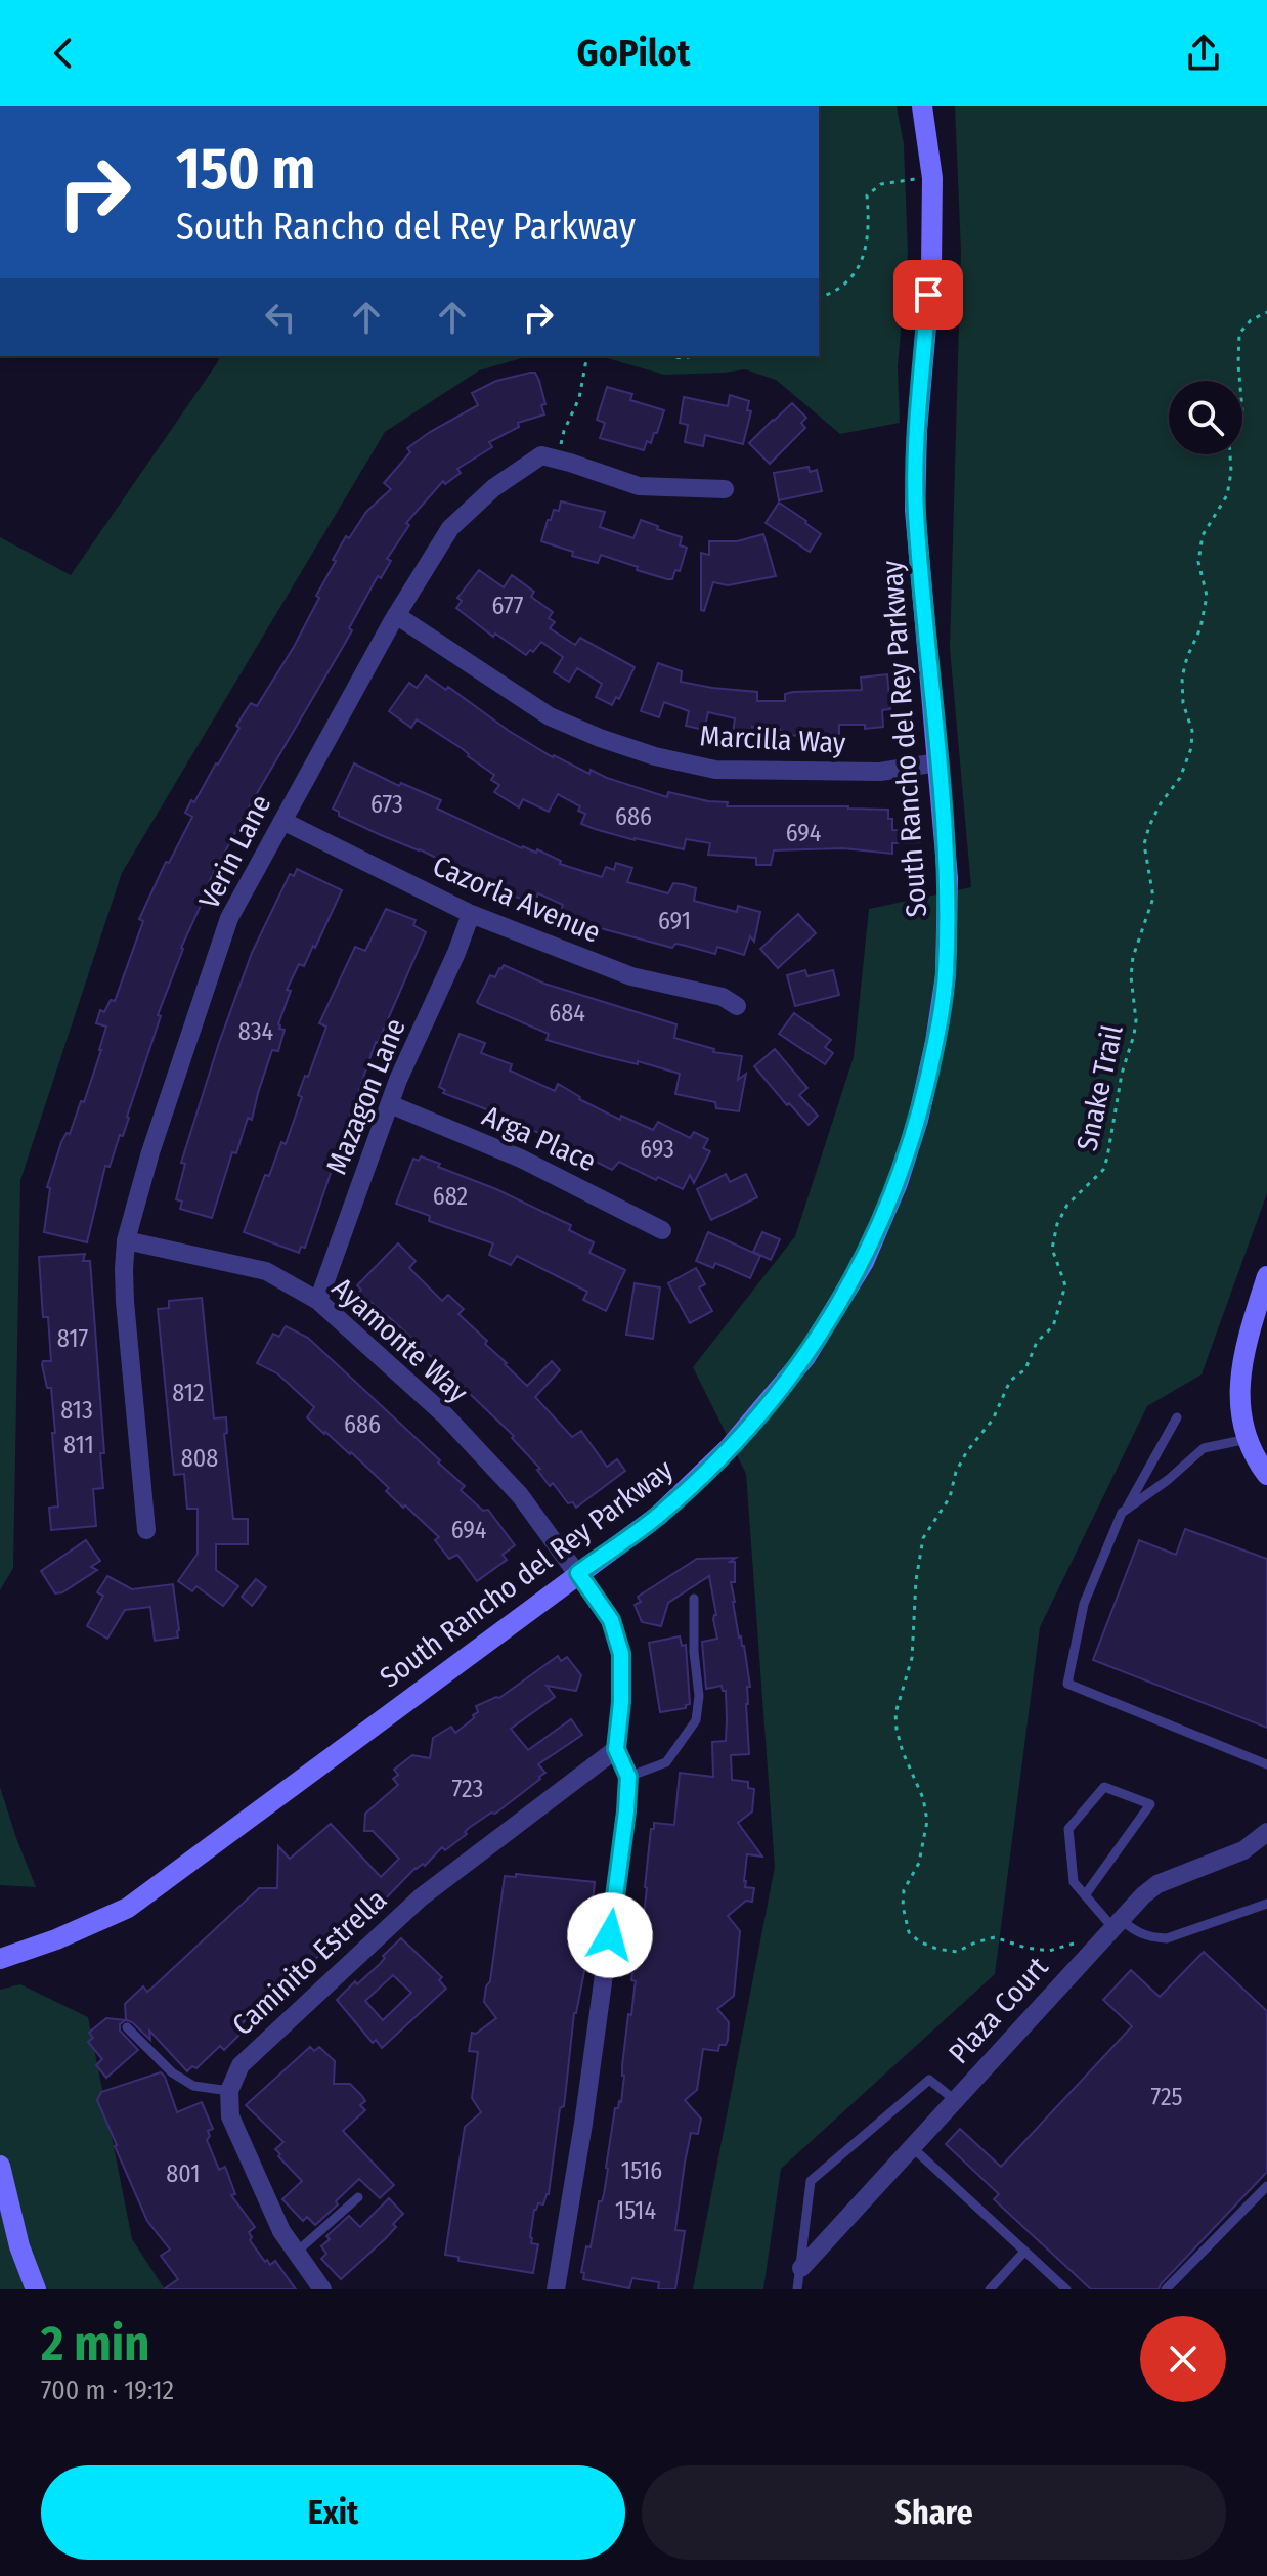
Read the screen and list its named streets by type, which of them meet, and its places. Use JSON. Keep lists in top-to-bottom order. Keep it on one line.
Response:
{"streets":{"street":["Marcilla Way","South Rancho del Rey Parkway","Verin Lane","Cazorla Avenue","Mazagon Lane","Arga Place","Ayamonte Way","Caminito Estrella","Plaza Court"],"path":["Snake Trail"]},"crossings":[["Marcilla Way","South Rancho del Rey Parkway"],["Marcilla Way","Verin Lane"],["South Rancho del Rey Parkway","Ayamonte Way"],["Verin Lane","Cazorla Avenue"],["Verin Lane","Ayamonte Way"],["Cazorla Avenue","Mazagon Lane"],["Snake Trail","Plaza Court"],["Mazagon Lane","Arga Place"],["Mazagon Lane","Ayamonte Way"]],"house_numbers":["677","673","686","694","691","684","834","693","682","817","812","813","686","811","808","694","723","725","1516","801","1514"],"page":{"header":"GoPilot","turn":["150 m","South Rancho del Rey Parkway"],"heading":["2 min","700 m · 19:12"],"buttons":["Exit","Share"]}}
